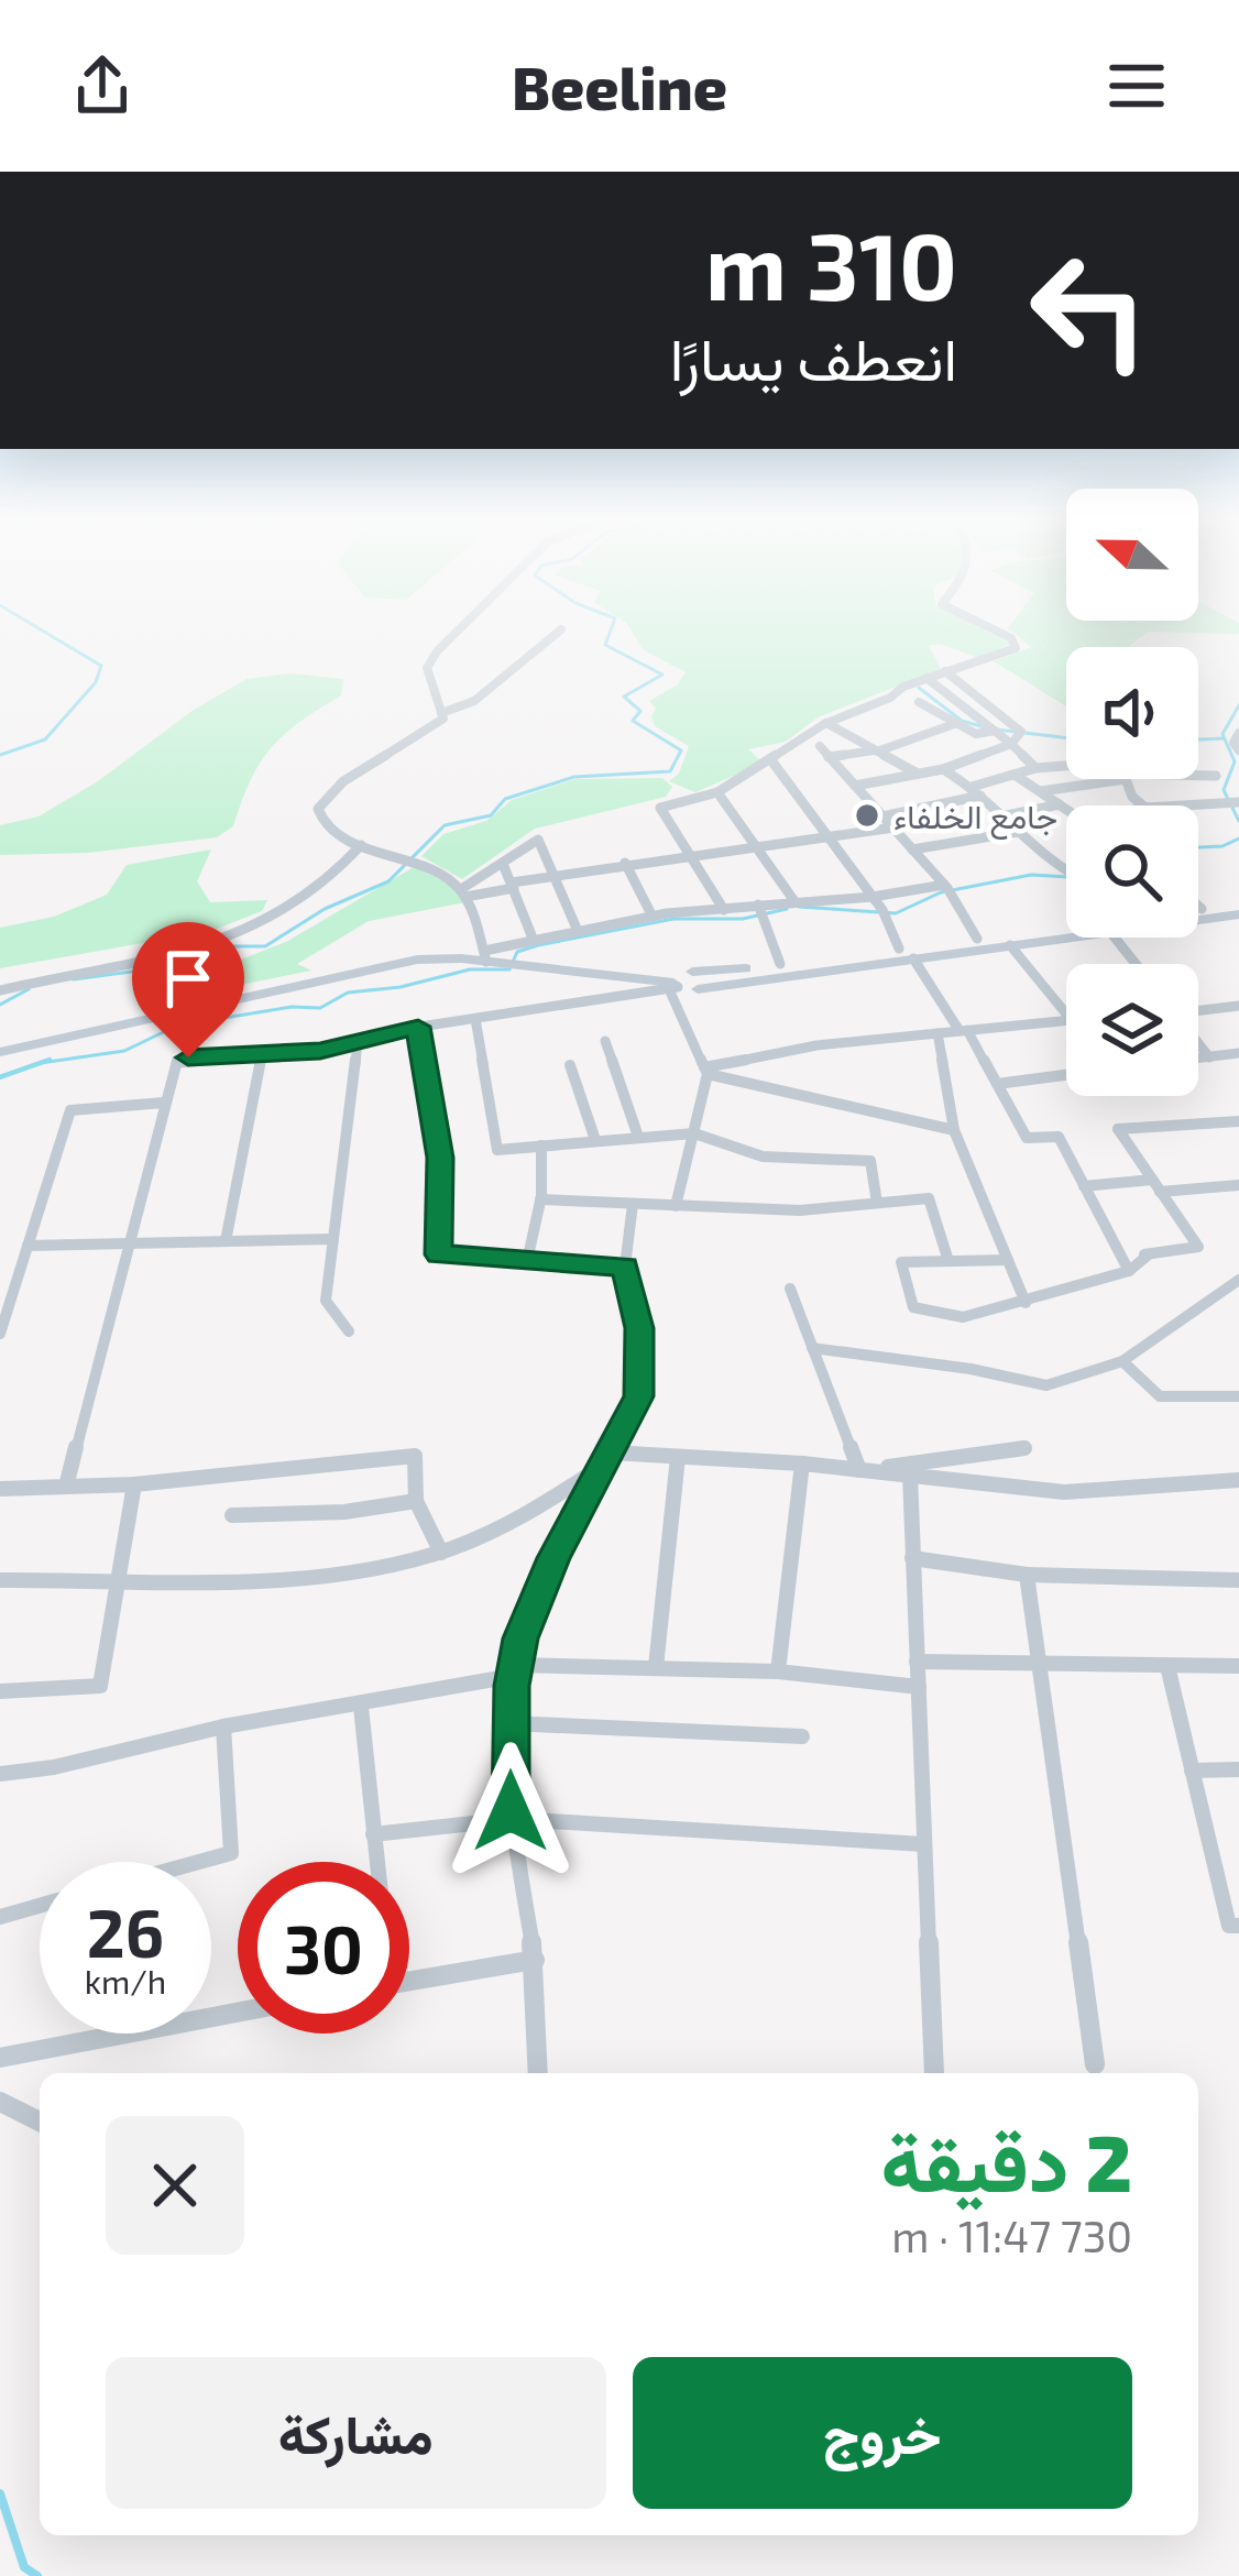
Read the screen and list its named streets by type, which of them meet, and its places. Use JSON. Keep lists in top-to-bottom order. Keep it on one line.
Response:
{"places":["جامع الخلفاء"],"north":"left","page":{"header":"Beeline","turn":["310 m","انعطف يسارًا"],"speed":"26 km/h","limit":"30","heading":["2 دقيقة","730 m · 11:47"],"buttons":["خروج","مشاركة"]}}
